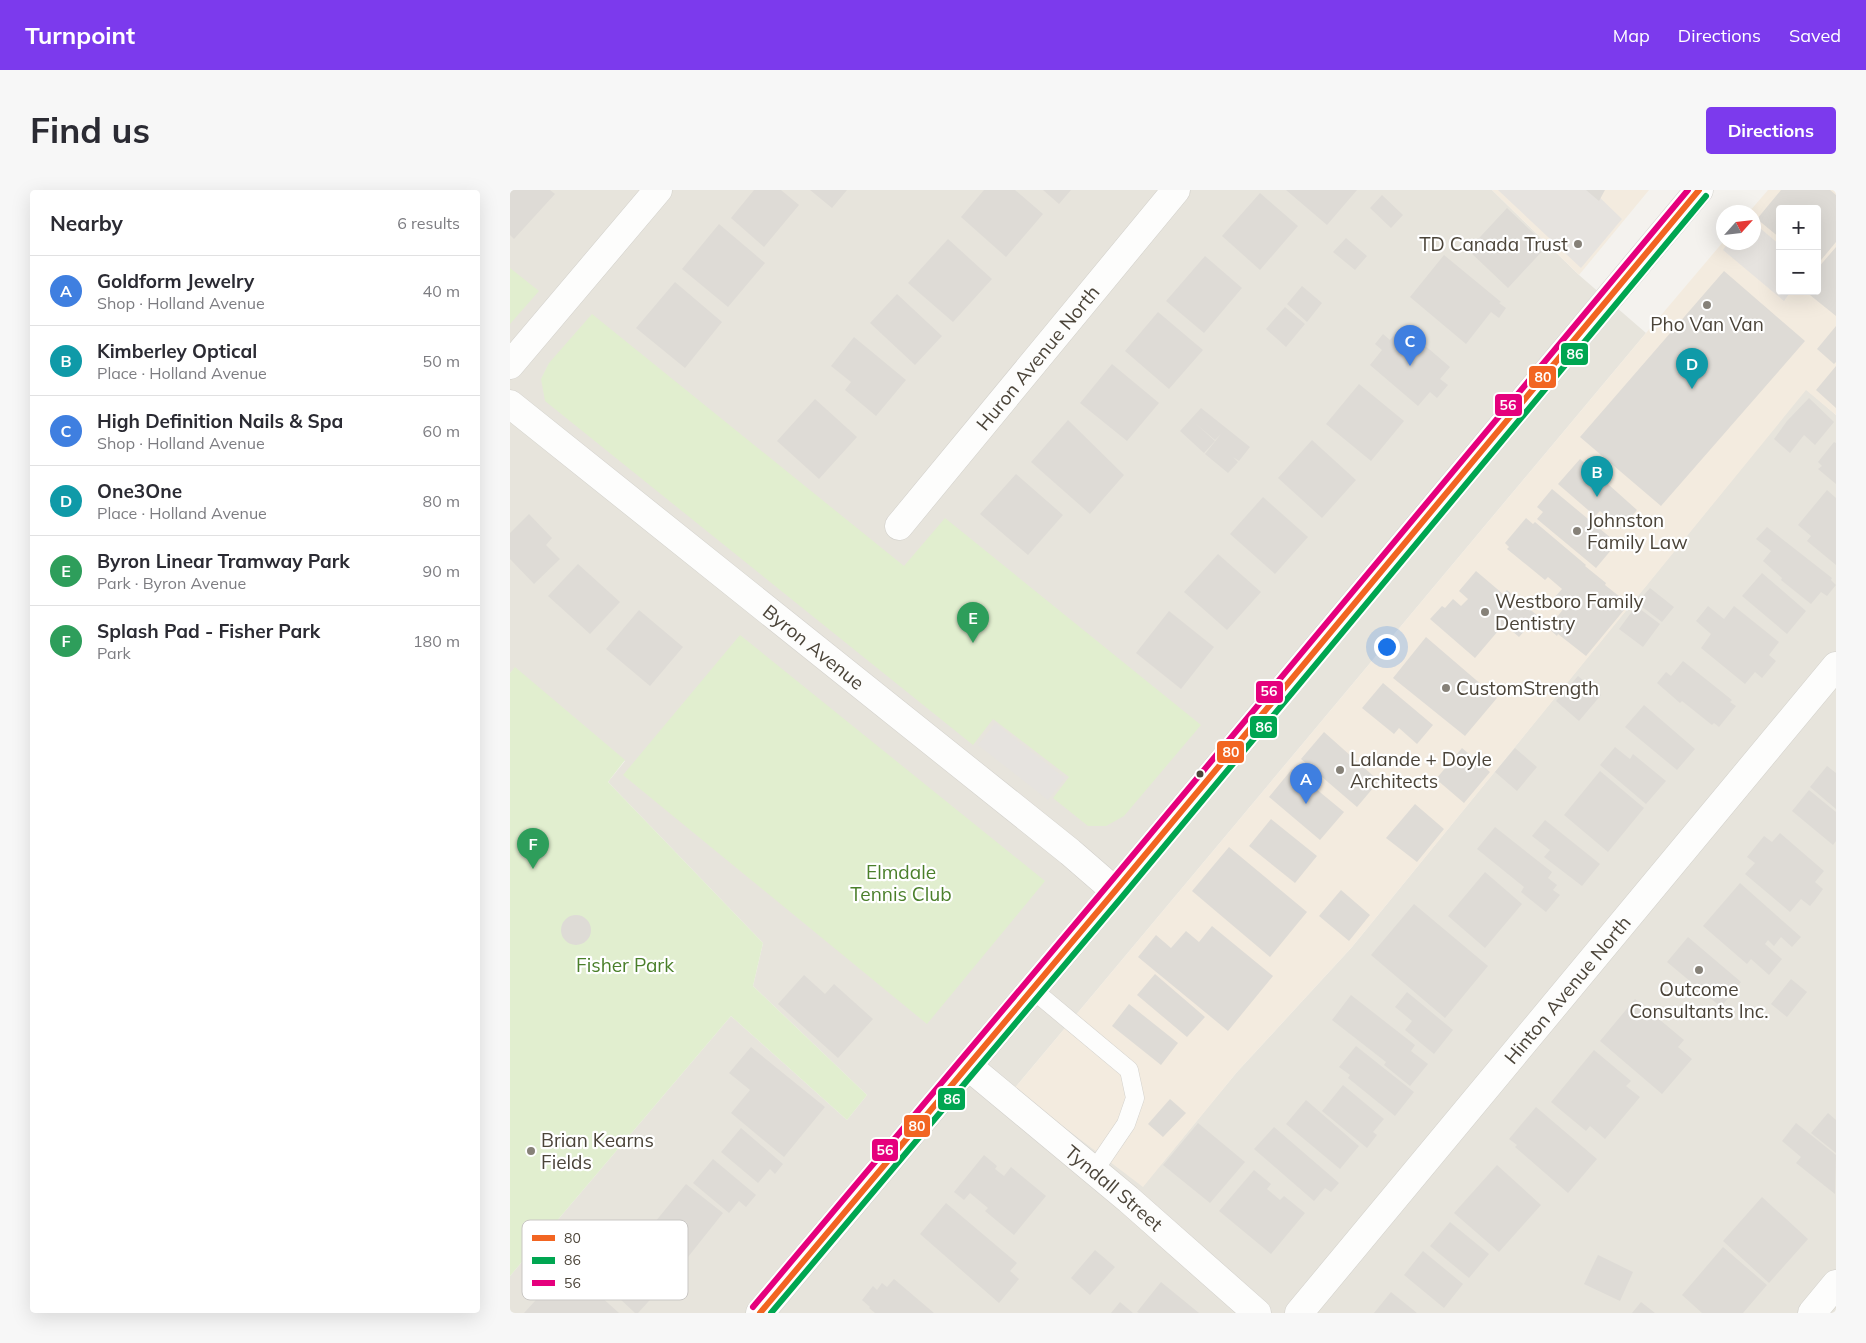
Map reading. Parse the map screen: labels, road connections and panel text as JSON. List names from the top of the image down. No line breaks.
{"streets":{"street":["Huron Avenue North","Byron Avenue","Hinton Avenue North","Tyndall Street"]},"parks":["Elmdale Tennis Club","Fisher Park"],"places":["TD Canada Trust","Pho Van Van","Johnston Family Law","Westboro Family Dentistry","CustomStrength","Lalande + Doyle Architects","Outcome Consultants Inc.","Brian Kearns Fields"],"lines":["transit line 80","transit line 56","transit line 86"],"legend":["80","86","56"],"north":"top right","page":{"header":"Turnpoint","nav":["Map","Directions","Saved"],"buttons":"Directions","title":"Find us","heading":["Nearby","6 results"],"map_buttons":["+","−"],"list":[{"mark":"A","name":"Goldform Jewelry","note":"Shop · Holland Avenue","value":"40 m"},{"mark":"B","name":"Kimberley Optical","note":"Place · Holland Avenue","value":"50 m"},{"mark":"C","name":"High Definition Nails & Spa","note":"Shop · Holland Avenue","value":"60 m"},{"mark":"D","name":"One3One","note":"Place · Holland Avenue","value":"80 m"},{"mark":"E","name":"Byron Linear Tramway Park","note":"Park · Byron Avenue","value":"90 m"},{"mark":"F","name":"Splash Pad - Fisher Park","note":"Park","value":"180 m"}],"pins":["C","D","B","E","A","F"]}}
